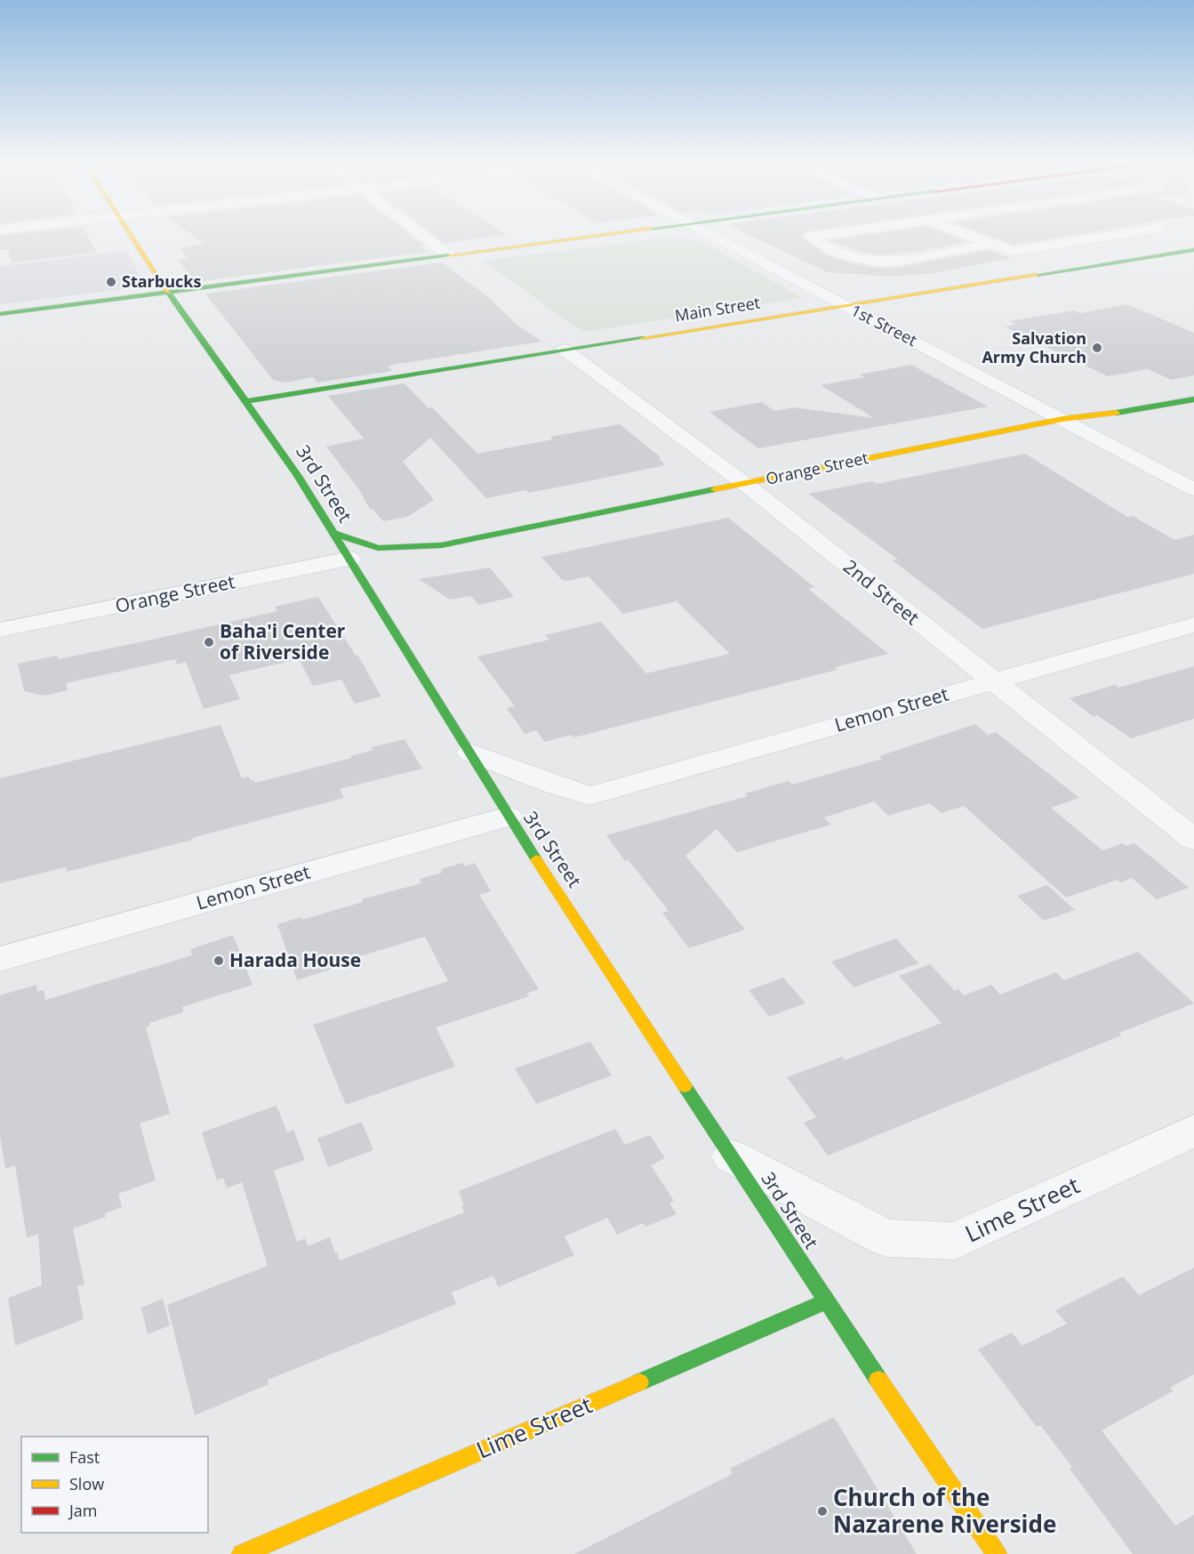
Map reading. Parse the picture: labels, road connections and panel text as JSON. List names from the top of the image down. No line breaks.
{"streets":{"main road":["Main Street","Orange Street","3rd Street","Lime Street"],"street":["1st Street","2nd Street","Lemon Street"]},"crossings":[["Main Street","1st Street"],["Main Street","3rd Street"],["Main Street","2nd Street"],["1st Street","Orange Street"],["Orange Street","3rd Street"],["Orange Street","2nd Street"],["3rd Street","Lemon Street"],["3rd Street","Lime Street"],["2nd Street","Lemon Street"]],"places":["Starbucks","Salvation Army Church","Baha'i Center of Riverside","Harada House","Church of the Nazarene Riverside"],"legend":["Fast","Slow","Jam"]}
